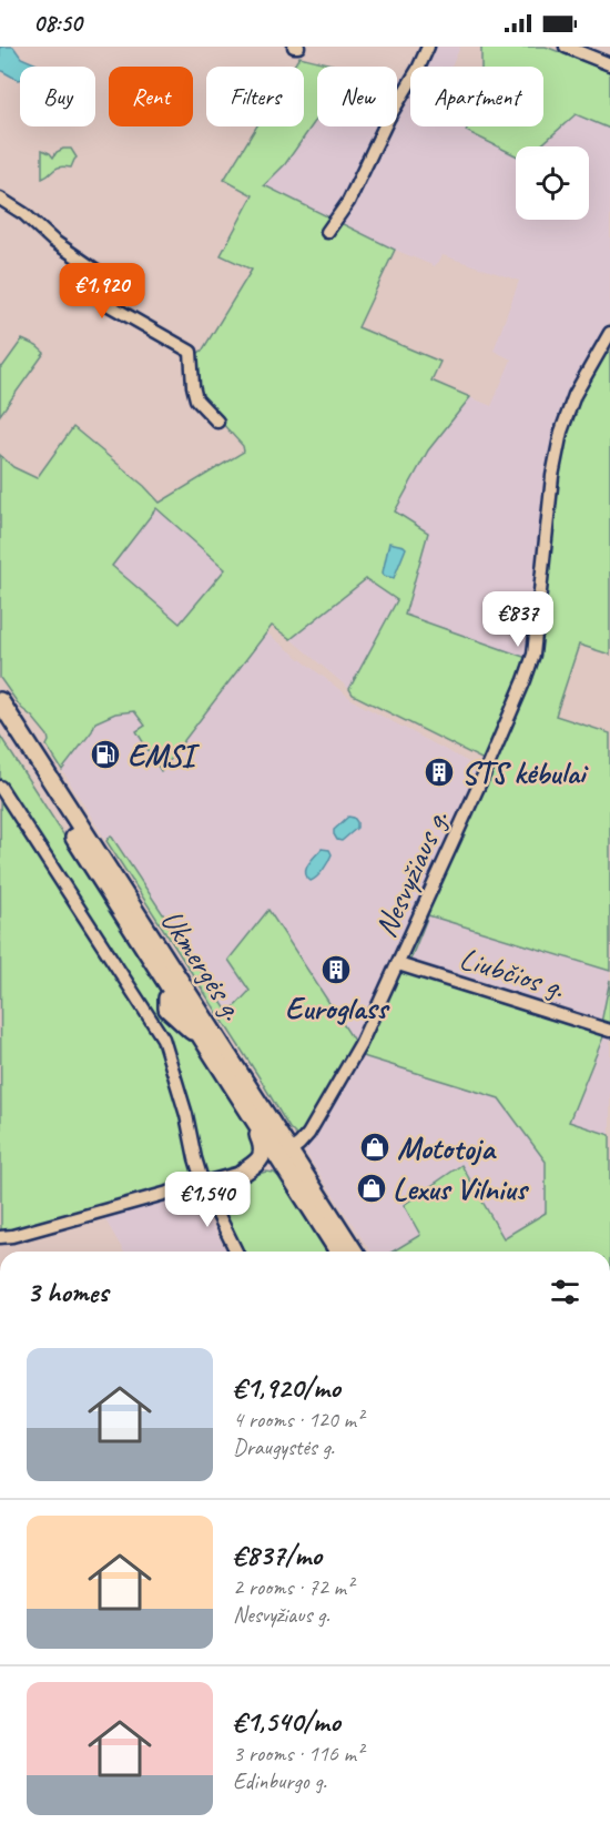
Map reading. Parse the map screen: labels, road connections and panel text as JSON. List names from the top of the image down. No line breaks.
{"streets":{"highway":["Ukmergės g."],"street":["Nesvyžiaus g.","Liubčios g."]},"crossings":[["Nesvyžiaus g.","Ukmergės g."],["Nesvyžiaus g.","Liubčios g."]],"places":{"fuel station":["EMSI"],"building":["STS kėbulai","Euroglass"],"shop":["Mototoja","Lexus Vilnius"]},"page":{"status":"08:50","chip":["Buy","Rent","Filters","New","Apartment"],"price":["€1,920","€837","€1,540"],"heading":"3 homes","list":[{"name":"€1,920/mo","note":"4 rooms · 120 m² · Draugystės g."},{"name":"€837/mo","note":"2 rooms · 72 m² · Nesvyžiaus g."},{"name":"€1,540/mo","note":"3 rooms · 116 m² · Edinburgo g."}]}}
